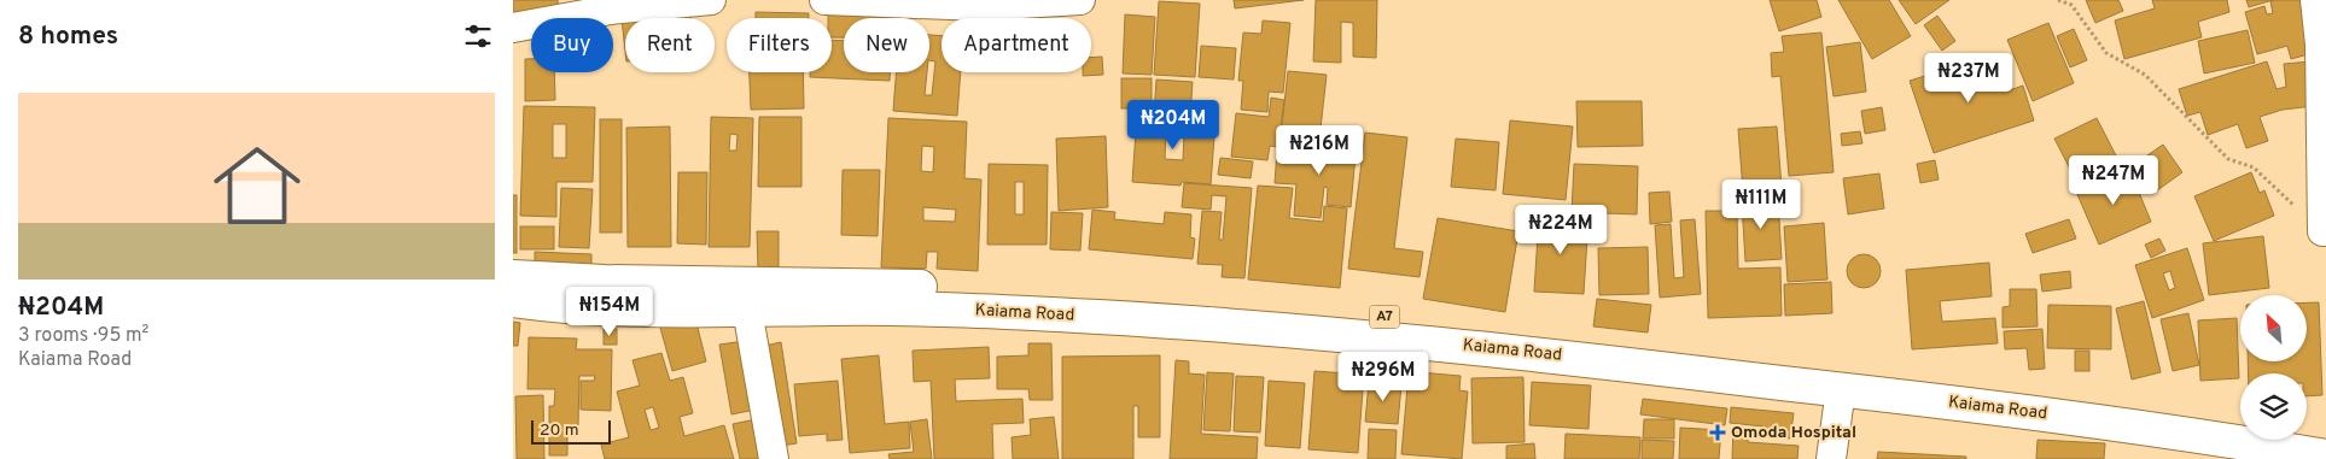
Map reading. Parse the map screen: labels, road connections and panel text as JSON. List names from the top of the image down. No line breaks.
{"streets":{"highway":["Kaiama Road","A7"]},"places":{"health":["Omoda Hospital"]},"scale_bar":"20 m","north":"top left","page":{"heading":"8 homes","chip":["Buy","Rent","Filters","New","Apartment"],"price":["₦237M","₦204M","₦216M","₦247M","₦111M","₦224M","₦154M","₦296M"],"list":[{"name":"₦204M","note":"3 rooms · 95 m² · Kaiama Road"}],"scale":"20 m"}}
